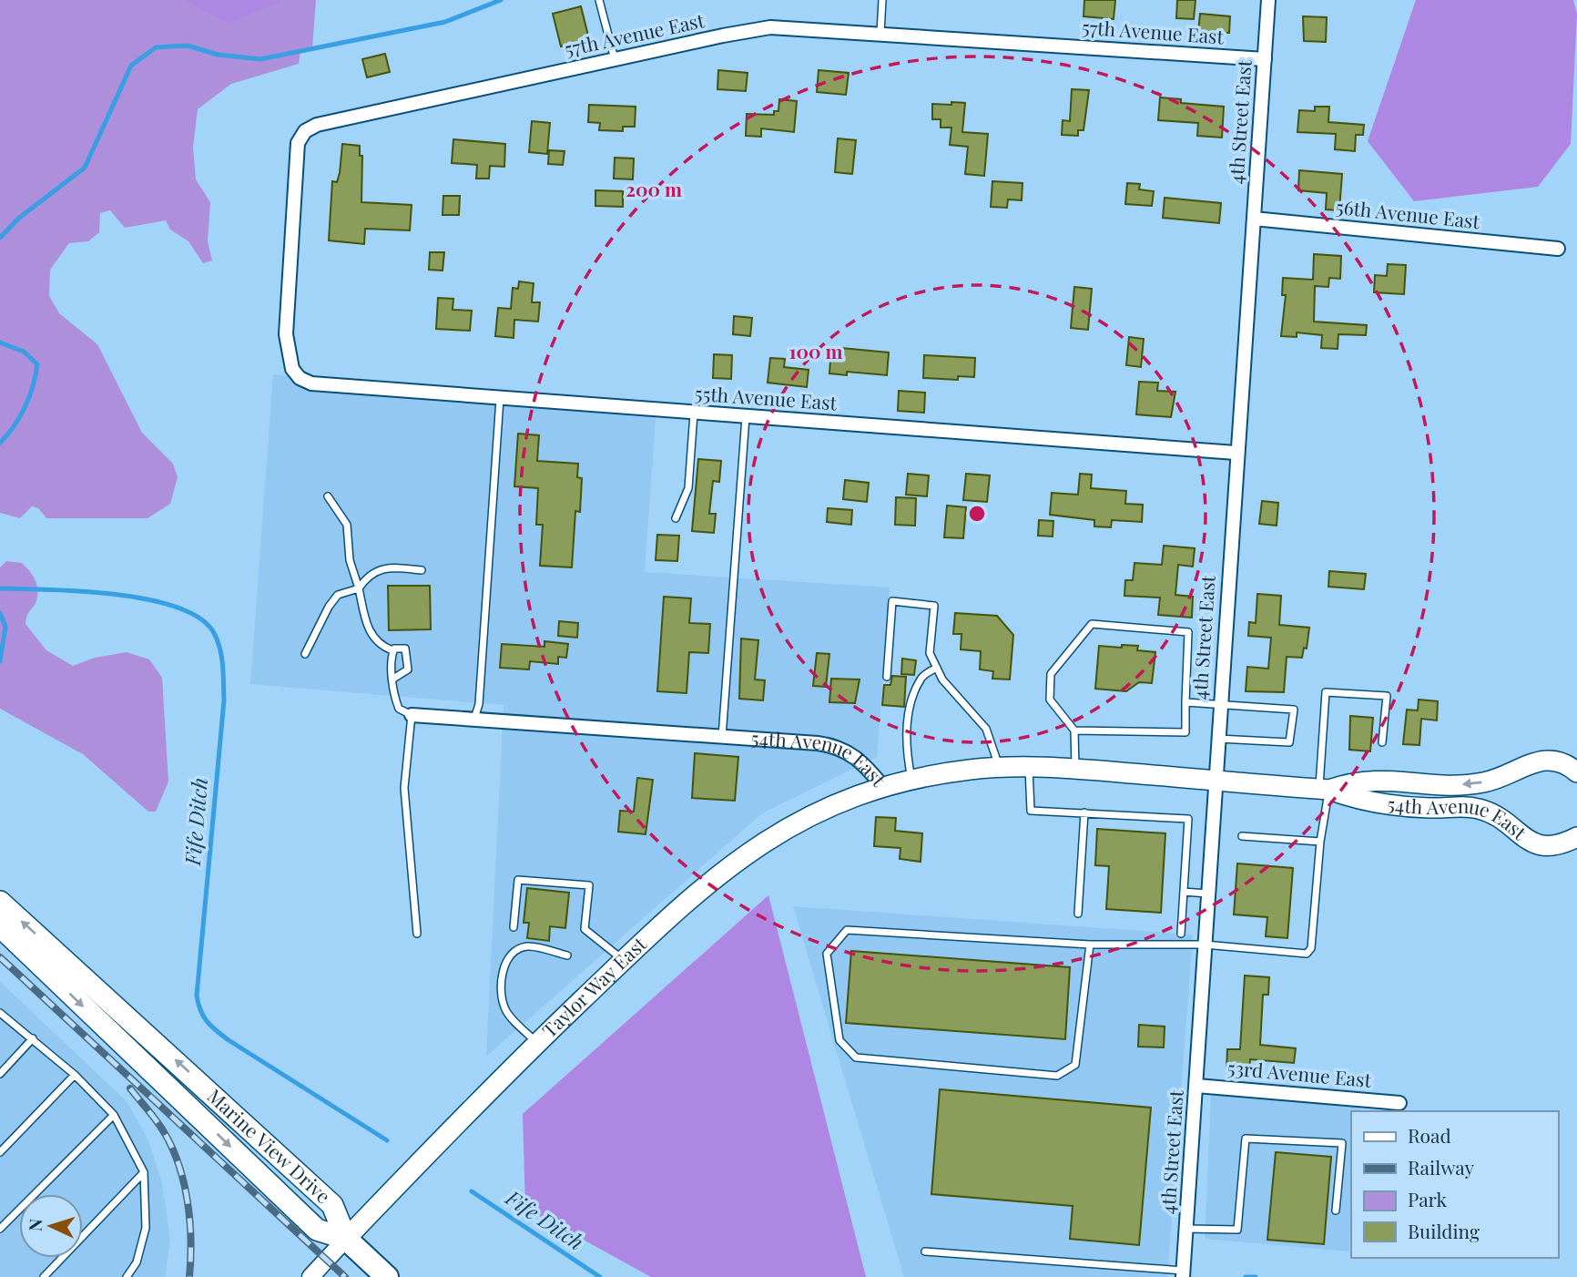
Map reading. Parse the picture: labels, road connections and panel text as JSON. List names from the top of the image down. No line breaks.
{"streets":{"main road":["54th Avenue East","Taylor Way East","Marine View Drive"],"street":["57th Avenue East","4th Street East","56th Avenue East","55th Avenue East","53rd Avenue East"]},"crossings":[["57th Avenue East","4th Street East"],["57th Avenue East","55th Avenue East"],["4th Street East","56th Avenue East"],["4th Street East","55th Avenue East"],["4th Street East","54th Avenue East"],["4th Street East","53rd Avenue East"],["54th Avenue East","Taylor Way East"],["Taylor Way East","Marine View Drive"]],"water":["Fife Ditch"],"legend":["Road","Railway","Park","Building"],"north":"left","rings":["200 m","100 m"]}
